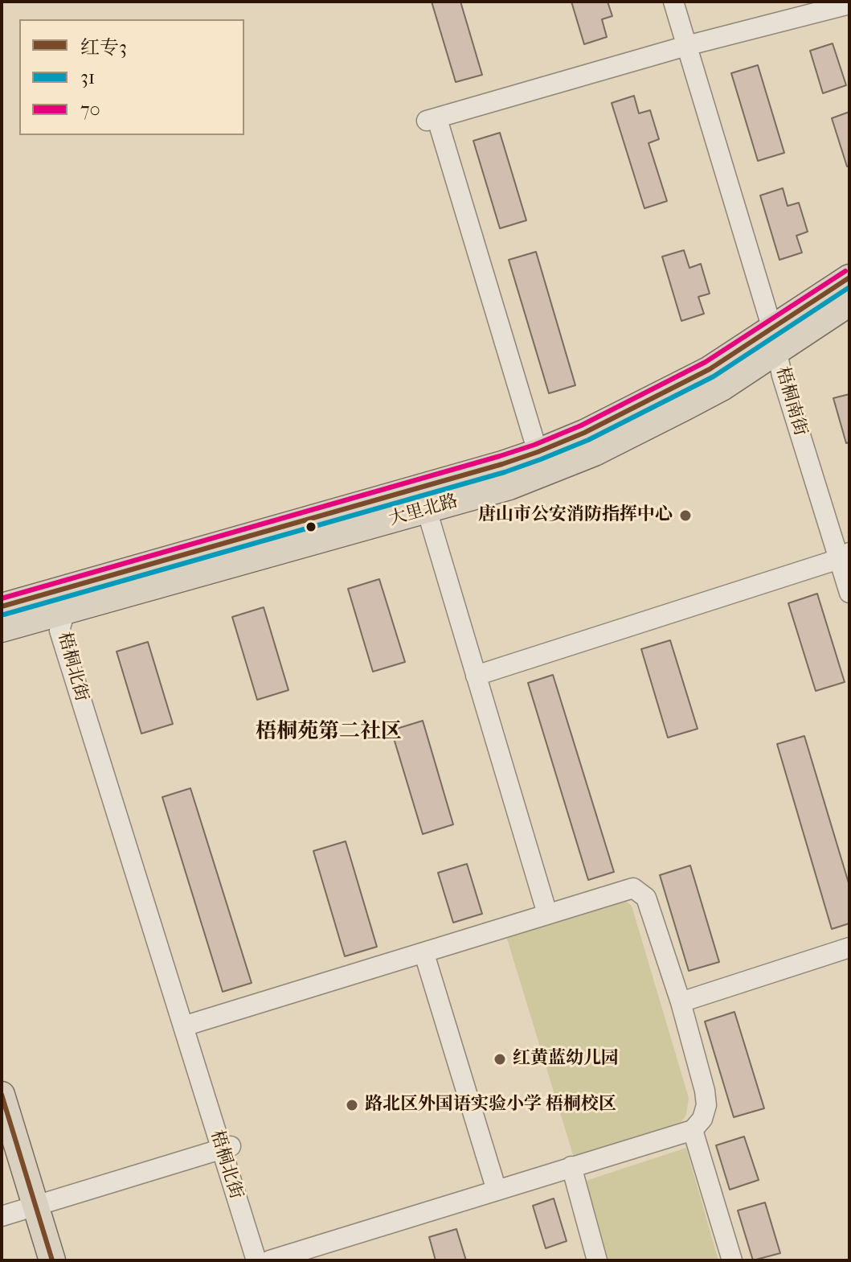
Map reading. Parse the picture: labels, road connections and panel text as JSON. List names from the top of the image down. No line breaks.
{"streets":{"main road":["大里北路"],"street":["梧桐南街","梧桐北街"]},"crossings":[["梧桐南街","大里北路"],["大里北路","梧桐北街"]],"districts":["梧桐苑第二社区"],"places":["唐山市公安消防指挥中心","红黄蓝幼儿园","路北区外国语实验小学 梧桐校区"],"lines":["transit line 70","transit line 红专3","transit line 31"],"legend":["红专3","31","70"]}
